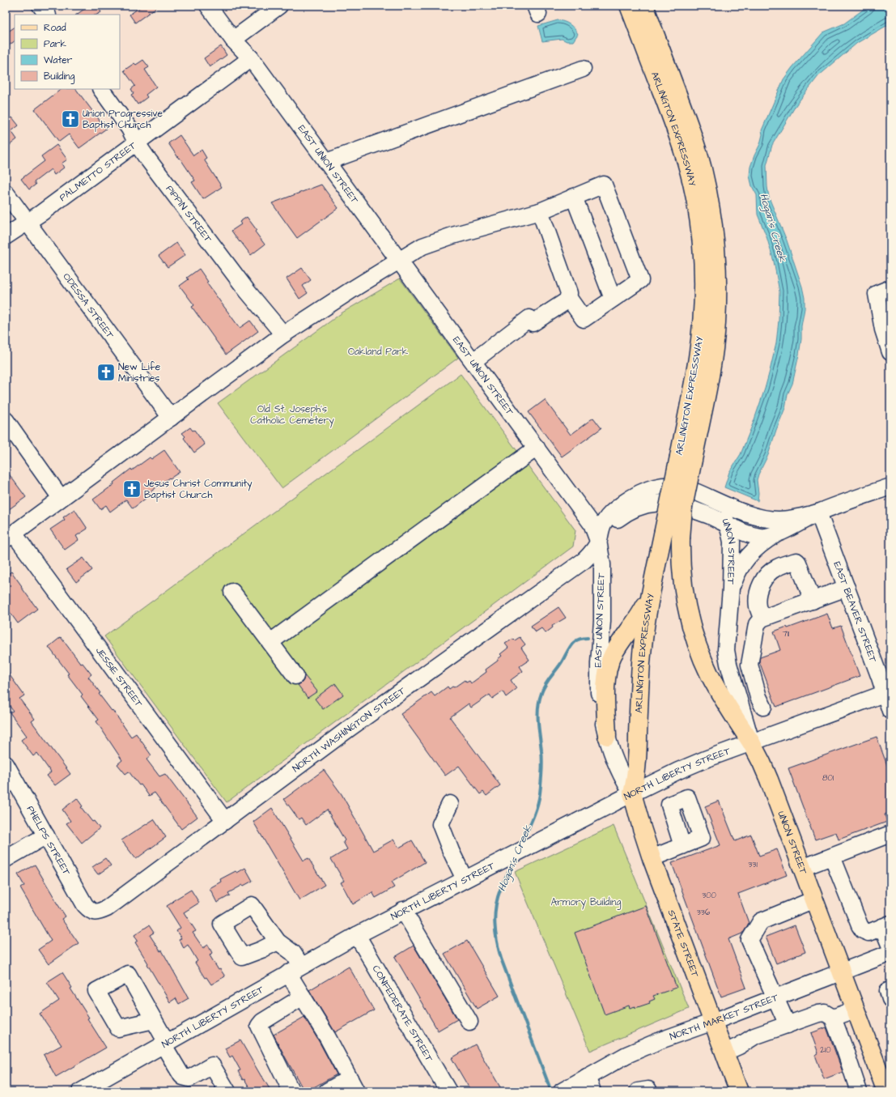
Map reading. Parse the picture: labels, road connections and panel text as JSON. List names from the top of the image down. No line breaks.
{"streets":{"main road":["ARLINGTON EXPRESSWAY","UNION STREET","STATE STREET"],"street":["EAST UNION STREET","PALMETTO STREET","PIPPIN STREET","ODESSA STREET","EAST BEAVER STREET","JESSIE STREET","NORTH WASHINGTON STREET","NORTH LIBERTY STREET","PHELPS STREET","CONFEDERATE STREET","NORTH MARKET STREET"]},"crossings":[["ARLINGTON EXPRESSWAY","EAST UNION STREET"],["ARLINGTON EXPRESSWAY","UNION STREET"],["ARLINGTON EXPRESSWAY","NORTH LIBERTY STREET"],["ARLINGTON EXPRESSWAY","STATE STREET"],["EAST UNION STREET","PALMETTO STREET"],["EAST UNION STREET","NORTH WASHINGTON STREET"],["EAST UNION STREET","NORTH LIBERTY STREET"],["EAST UNION STREET","STATE STREET"],["PALMETTO STREET","PIPPIN STREET"],["PALMETTO STREET","ODESSA STREET"],["UNION STREET","NORTH WASHINGTON STREET"],["UNION STREET","NORTH LIBERTY STREET"],["UNION STREET","NORTH MARKET STREET"],["EAST BEAVER STREET","NORTH WASHINGTON STREET"],["EAST BEAVER STREET","NORTH LIBERTY STREET"],["JESSIE STREET","NORTH WASHINGTON STREET"],["NORTH WASHINGTON STREET","PHELPS STREET"],["NORTH LIBERTY STREET","STATE STREET"],["NORTH LIBERTY STREET","CONFEDERATE STREET"],["STATE STREET","NORTH MARKET STREET"]],"water":["Hogan's Creek"],"parks":["Oakland Park","Old St. Joseph's Catholic Cemetery","Armory Building"],"places":{"church":["Union Progressive Baptist Church","New Life Ministries","Jesus Christ Community Baptist Church"]},"house_numbers":["711","801","331","300","336","210"],"legend":["Road","Park","Water","Building"]}
